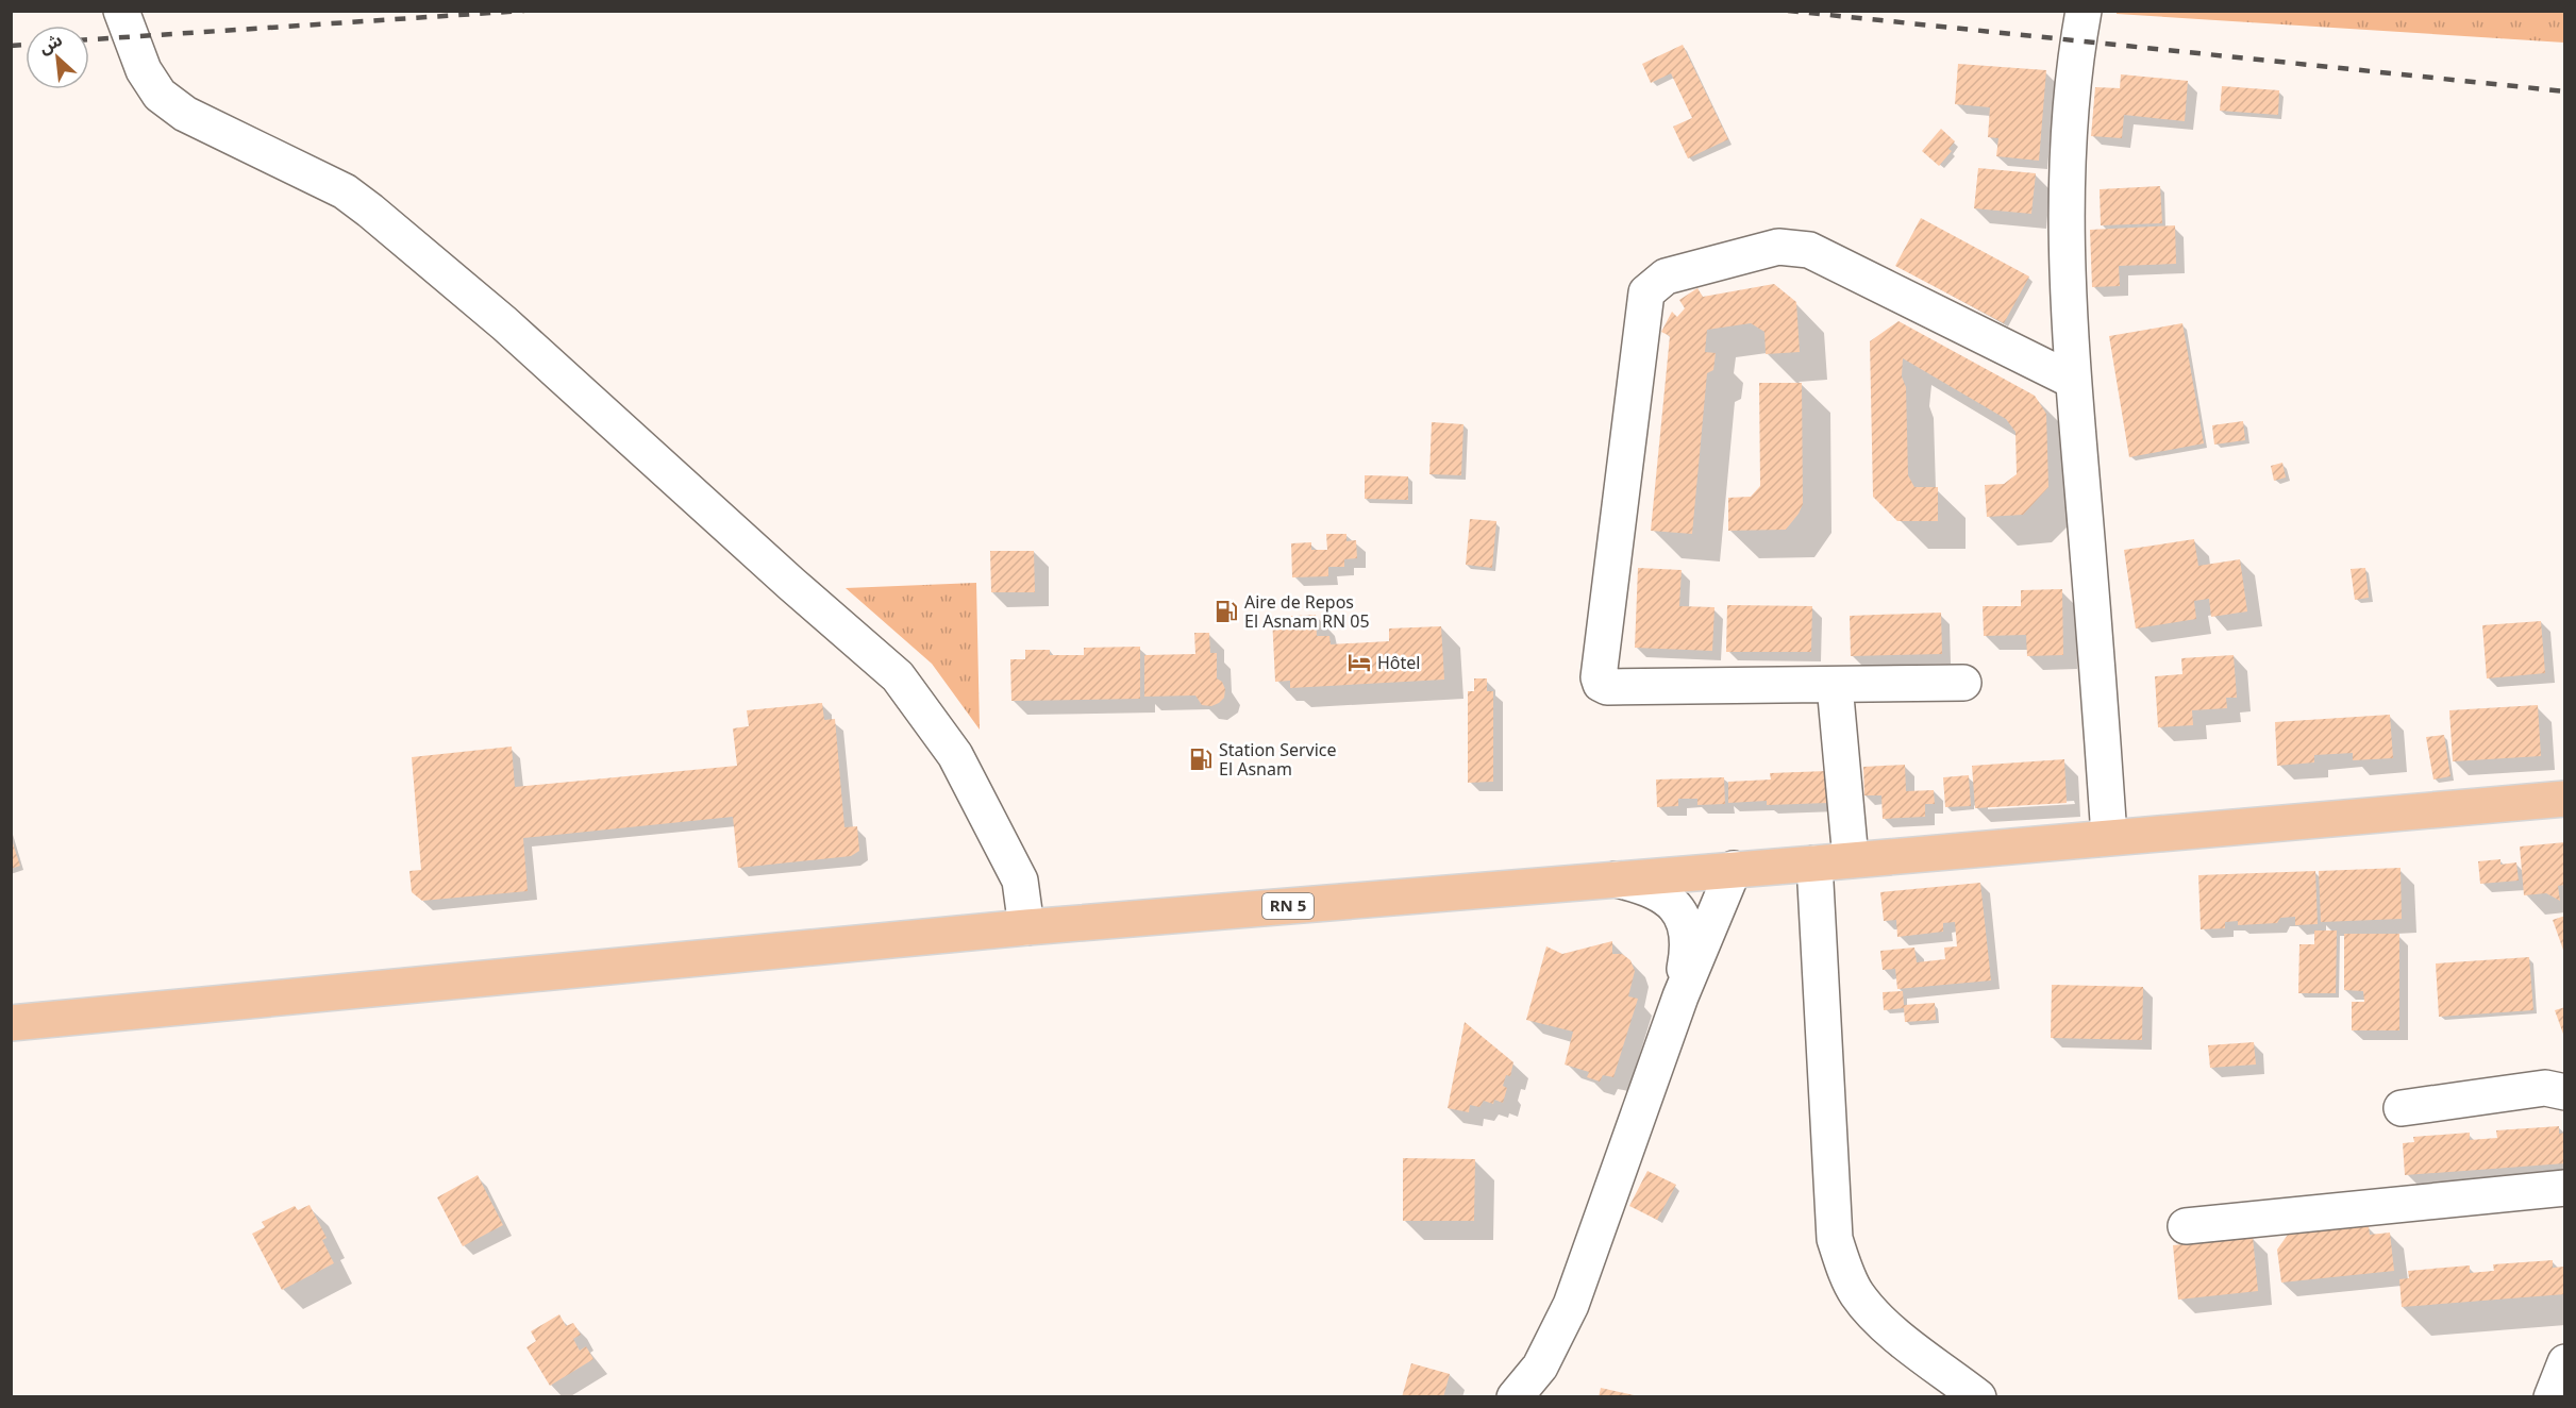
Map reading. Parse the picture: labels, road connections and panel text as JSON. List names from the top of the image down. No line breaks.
{"streets":{"main road":["RN 5"]},"places":{"fuel station":["Aire de Repos El Asnam RN 05","Station Service El Asnam"],"hotel":["Hôtel"]},"north":"top left"}
